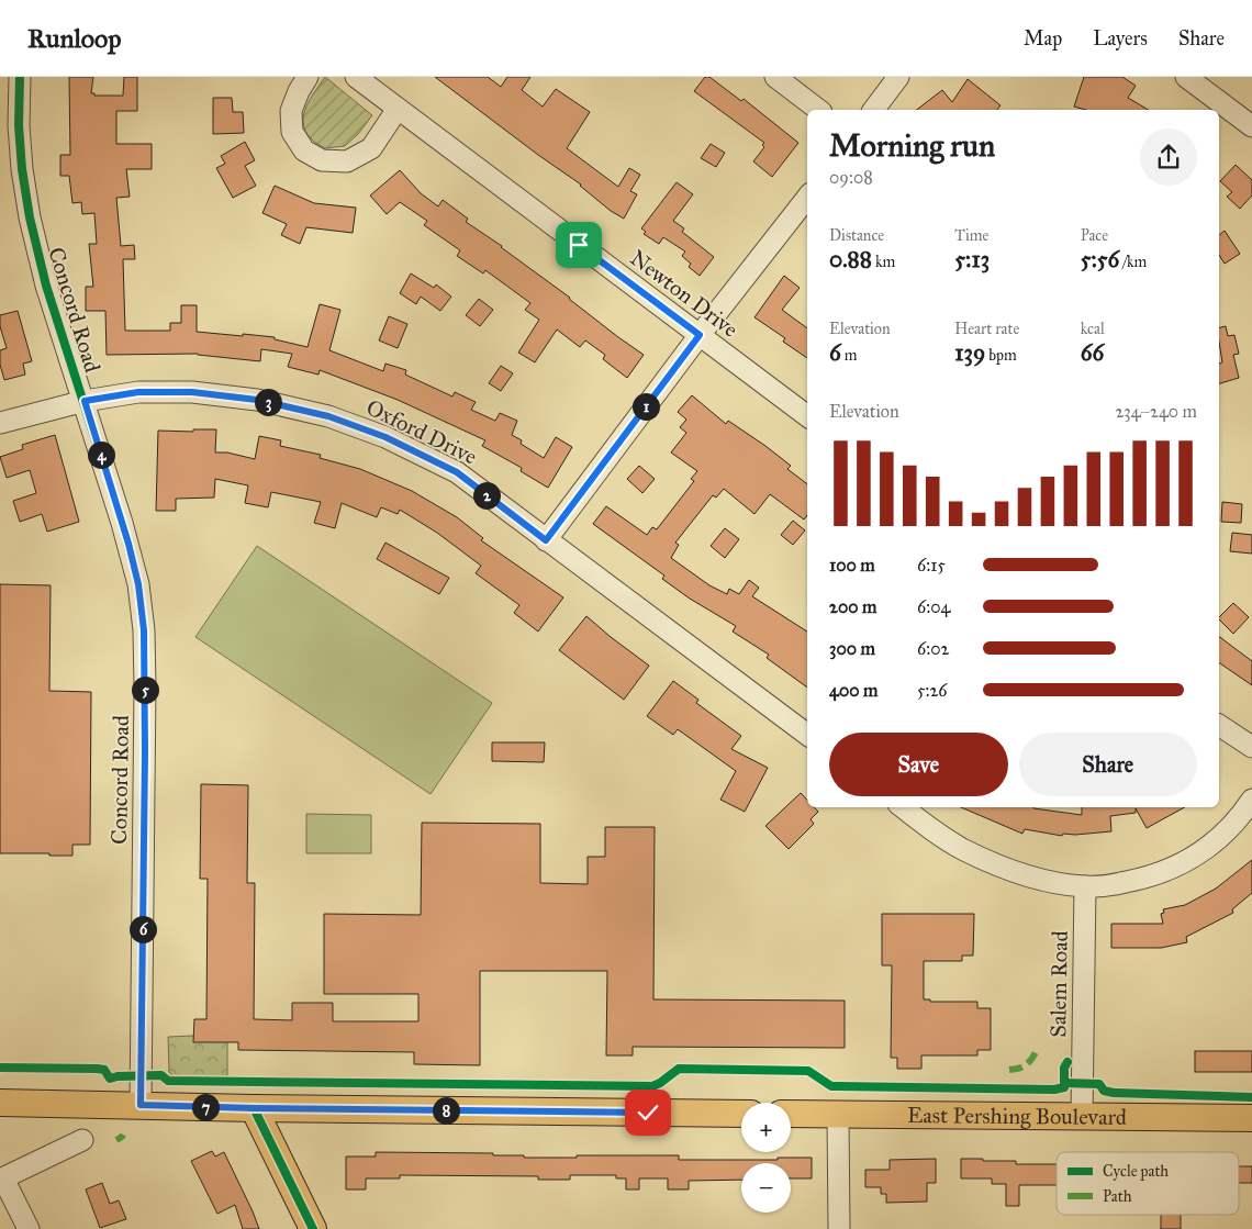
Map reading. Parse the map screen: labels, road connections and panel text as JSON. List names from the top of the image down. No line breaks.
{"streets":{"main road":["East Pershing Boulevard"],"street":["Newton Drive","Concord Road","Oxford Drive","Salem Road"]},"crossings":[["Concord Road","Oxford Drive"],["Salem Road","East Pershing Boulevard"]],"legend":["Cycle path","Path"],"page":{"header":"Runloop","nav":["Map","Layers","Share"],"heading":["Morning run","09:08"],"stats":[["Distance","0.88 km"],["Time","5:13"],["Pace","5:56 /km"],["Elevation","6 m"],["Heart rate","139 bpm"],["kcal","66"]],"pins":["3","1","4","2","5","6","7","8"],"chart":["Elevation","234–240 m"],"list":[{"name":"100 m","note":"6:15"},{"name":"200 m","note":"6:04"},{"name":"300 m","note":"6:02"},{"name":"400 m","note":"5:26"}],"buttons":["Save","Share"],"map_buttons":["+","−"]}}
